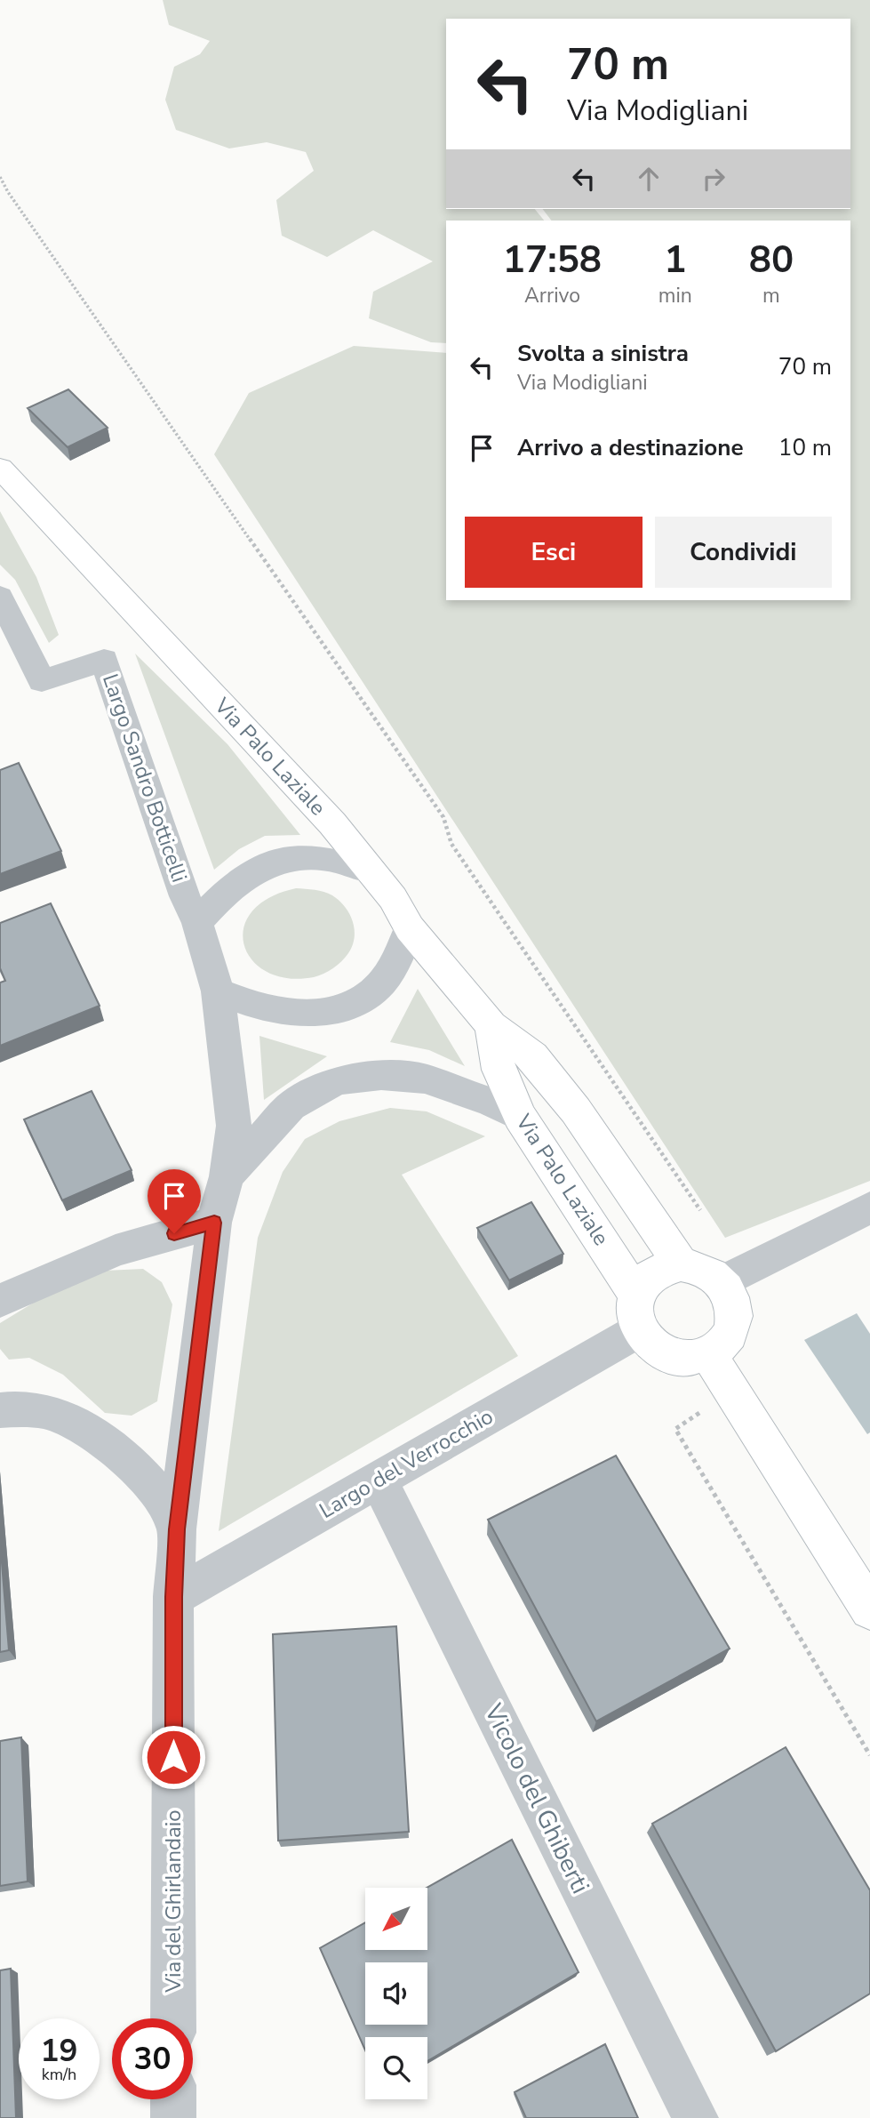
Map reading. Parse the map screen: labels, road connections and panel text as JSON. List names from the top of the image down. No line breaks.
{"streets":{"street":["Via Palo Laziale","Largo Sandro Botticelli","Largo del Verrocchio","Vicolo del Ghiberti","Via del Ghirlandaio"]},"crossings":[["Via Palo Laziale","Largo Sandro Botticelli"],["Via Palo Laziale","Largo del Verrocchio"],["Via Palo Laziale","Via del Ghirlandaio"],["Largo Sandro Botticelli","Via del Ghirlandaio"],["Largo del Verrocchio","Vicolo del Ghiberti"],["Largo del Verrocchio","Via del Ghirlandaio"]],"north":"bottom left","page":{"turn":["70 m","Via Modigliani"],"eta":["17:58","Arrivo","1","min","80","m"],"list":[{"name":"Svolta a sinistra","note":"Via Modigliani","value":"70 m"},{"name":"Arrivo a destinazione","value":"10 m"}],"buttons":["Esci","Condividi"],"speed":"19 km/h","limit":"30"}}
